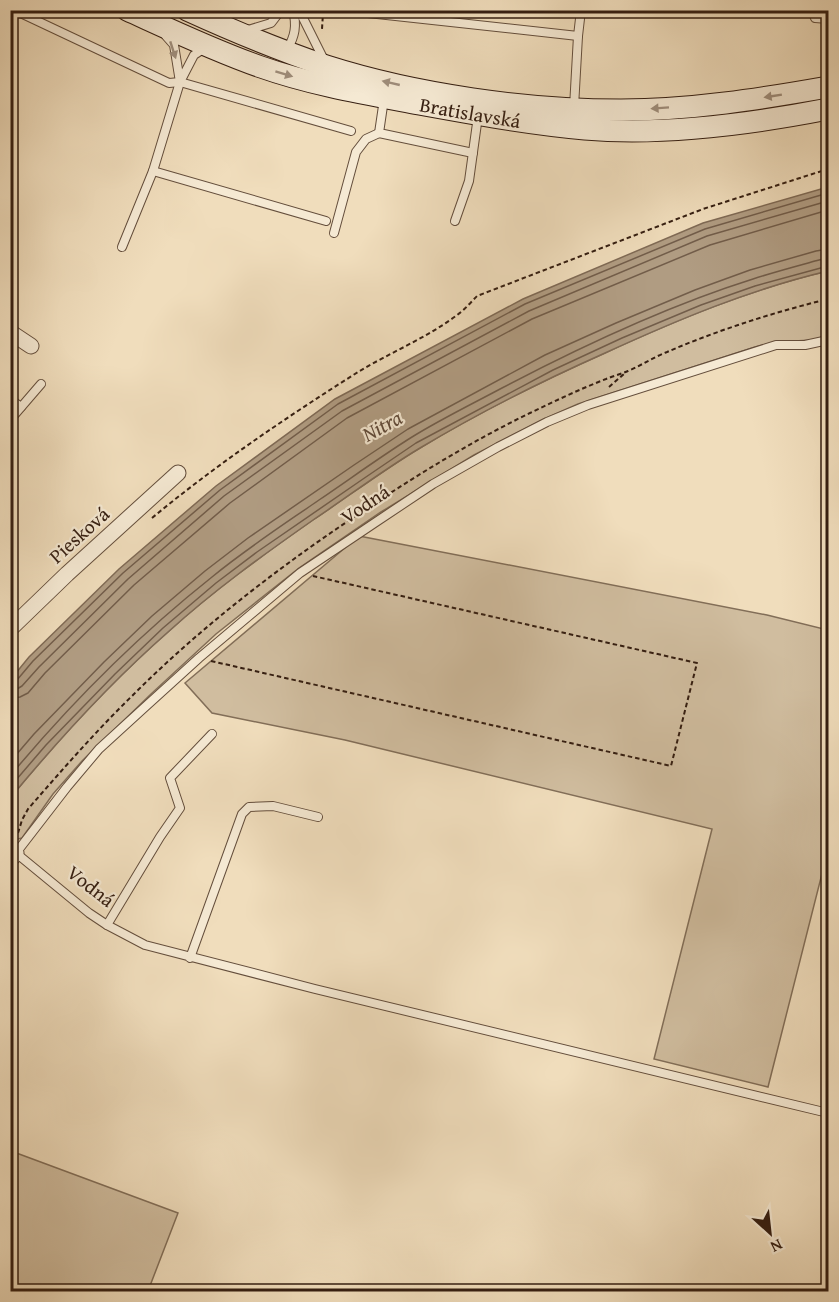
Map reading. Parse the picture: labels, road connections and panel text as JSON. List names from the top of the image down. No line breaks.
{"streets":{"main road":["Bratislavská"],"street":["Piesková"],"lane":["Vodná"]},"water":["Nitra"],"north":"bottom right"}
